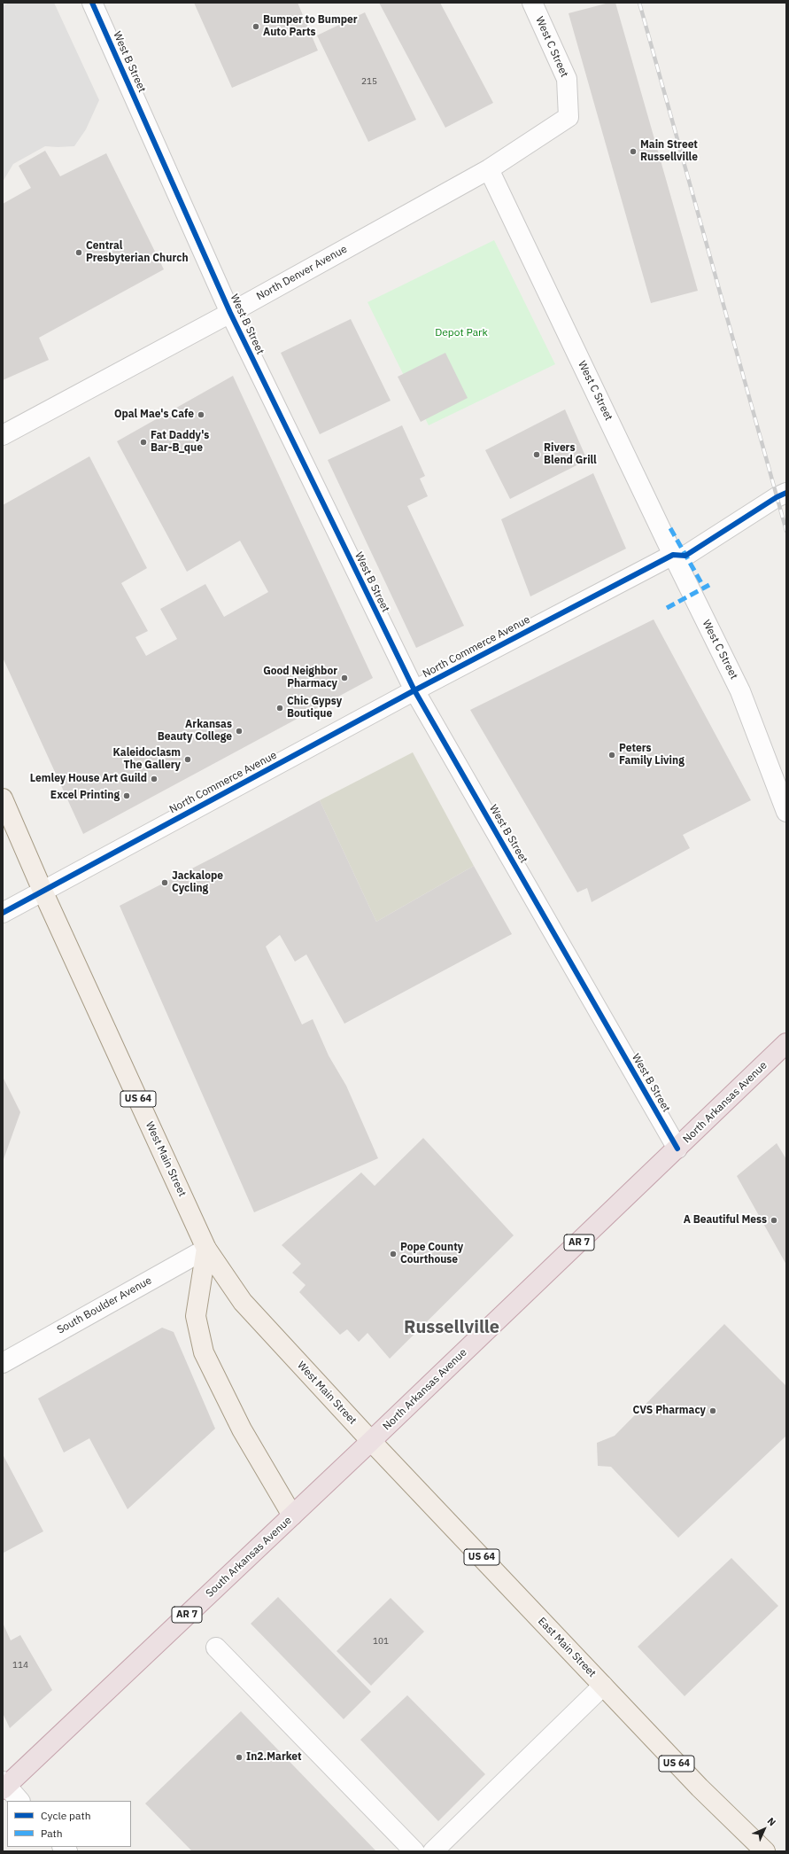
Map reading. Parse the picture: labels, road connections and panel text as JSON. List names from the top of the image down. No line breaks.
{"streets":{"highway":["North Arkansas Avenue","AR 7","South Arkansas Avenue"],"main road":["US 64","West Main Street","East Main Street"],"street":["West C Street","West B Street","North Denver Avenue","North Commerce Avenue","South Boulder Avenue"]},"crossings":[["West C Street","North Denver Avenue"],["West C Street","North Commerce Avenue"],["West B Street","North Denver Avenue"],["West B Street","North Commerce Avenue"],["West B Street","North Arkansas Avenue"],["North Commerce Avenue","West Main Street"],["North Arkansas Avenue","West Main Street"],["North Arkansas Avenue","South Arkansas Avenue"],["North Arkansas Avenue","East Main Street"],["West Main Street","South Boulder Avenue"],["West Main Street","South Arkansas Avenue"],["West Main Street","East Main Street"],["South Arkansas Avenue","East Main Street"]],"districts":["Russellville"],"parks":["Depot Park"],"places":["Bumper to Bumper Auto Parts","Main Street Russellville","Central Presbyterian Church","Opal Mae's Cafe","Fat Daddy's Bar-B_que","Rivers Blend Grill","Good Neighbor Pharmacy","Chic Gypsy Boutique","Arkansas Beauty College","Peters Family Living","Kaleidoclasm The Gallery","Lemley House Art Guild","Excel Printing","Jackalope Cycling","A Beautiful Mess","Pope County Courthouse","CVS Pharmacy","In2.Market"],"house_numbers":["215","101","114"],"legend":["Cycle path","Path"],"north":"top right"}
